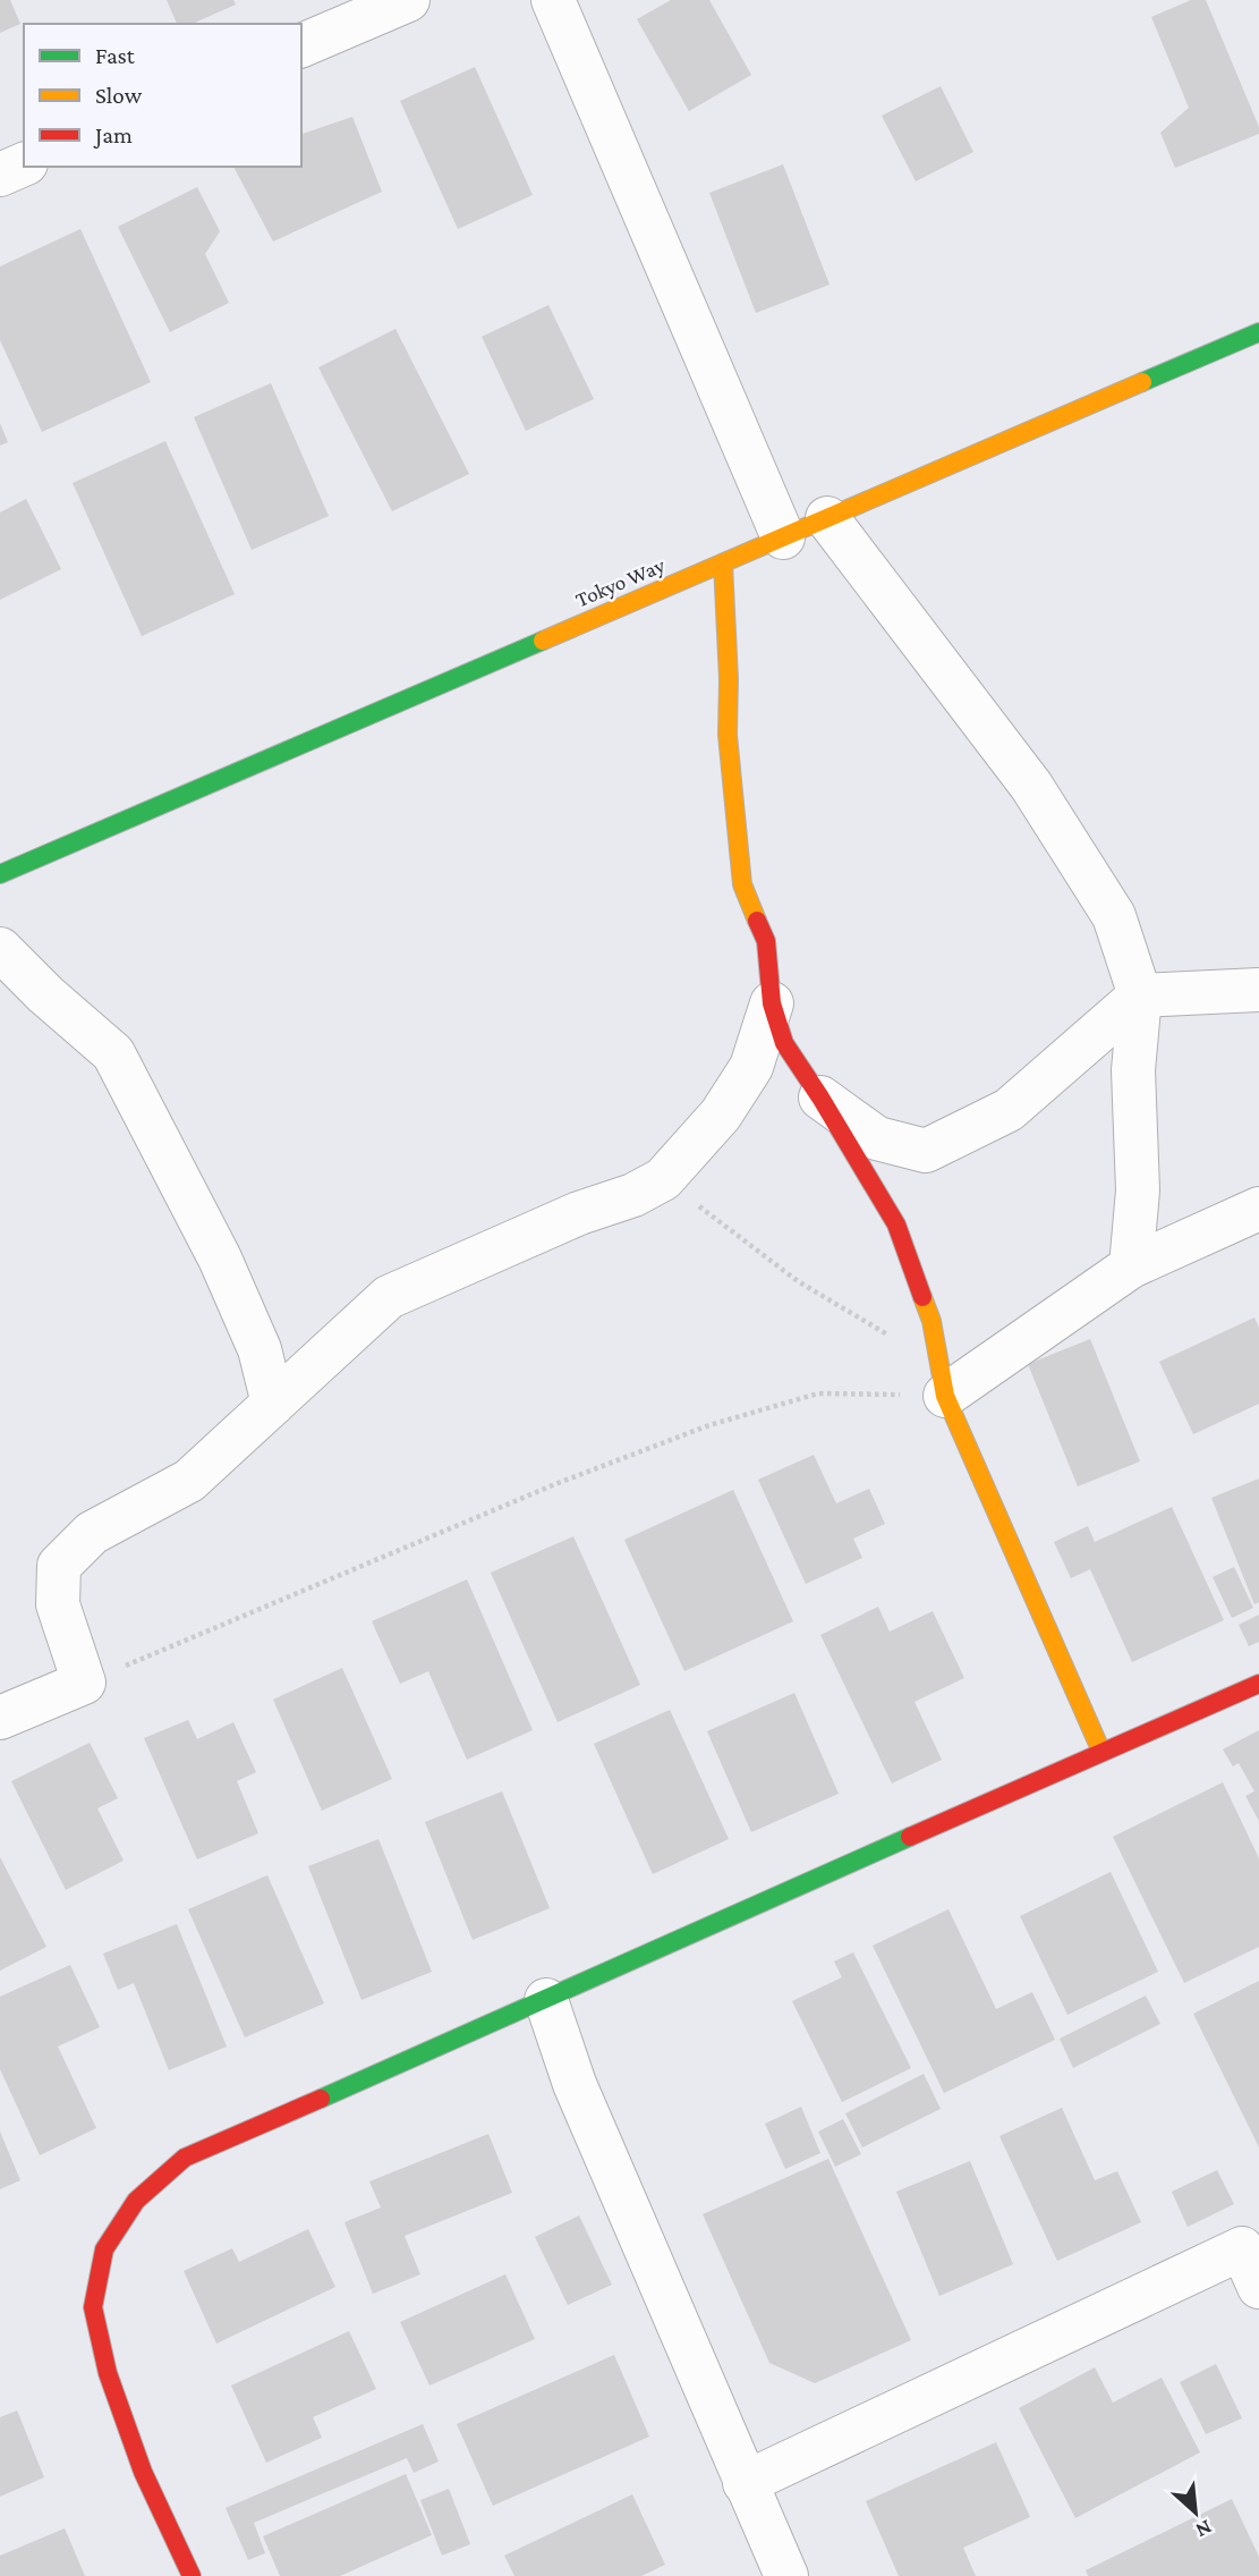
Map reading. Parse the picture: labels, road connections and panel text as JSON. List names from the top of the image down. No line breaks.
{"streets":{"street":["Tokyo Way"]},"legend":["Fast","Slow","Jam"],"north":"bottom right"}
